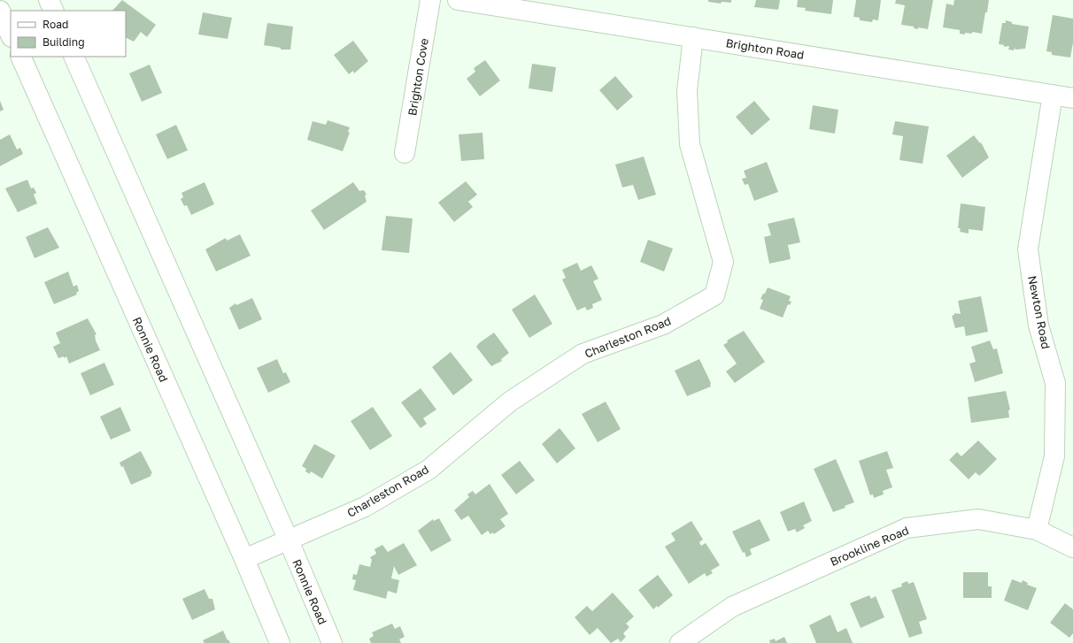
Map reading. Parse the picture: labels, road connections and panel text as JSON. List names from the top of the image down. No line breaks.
{"streets":{"street":["Brighton Road","Brighton Cove","Newton Road","Charleston Road","Ronnie Road","Brookline Road"]},"crossings":[["Brighton Road","Newton Road"],["Brighton Road","Charleston Road"],["Newton Road","Brookline Road"],["Charleston Road","Ronnie Road"]],"legend":["Road","Building"]}
